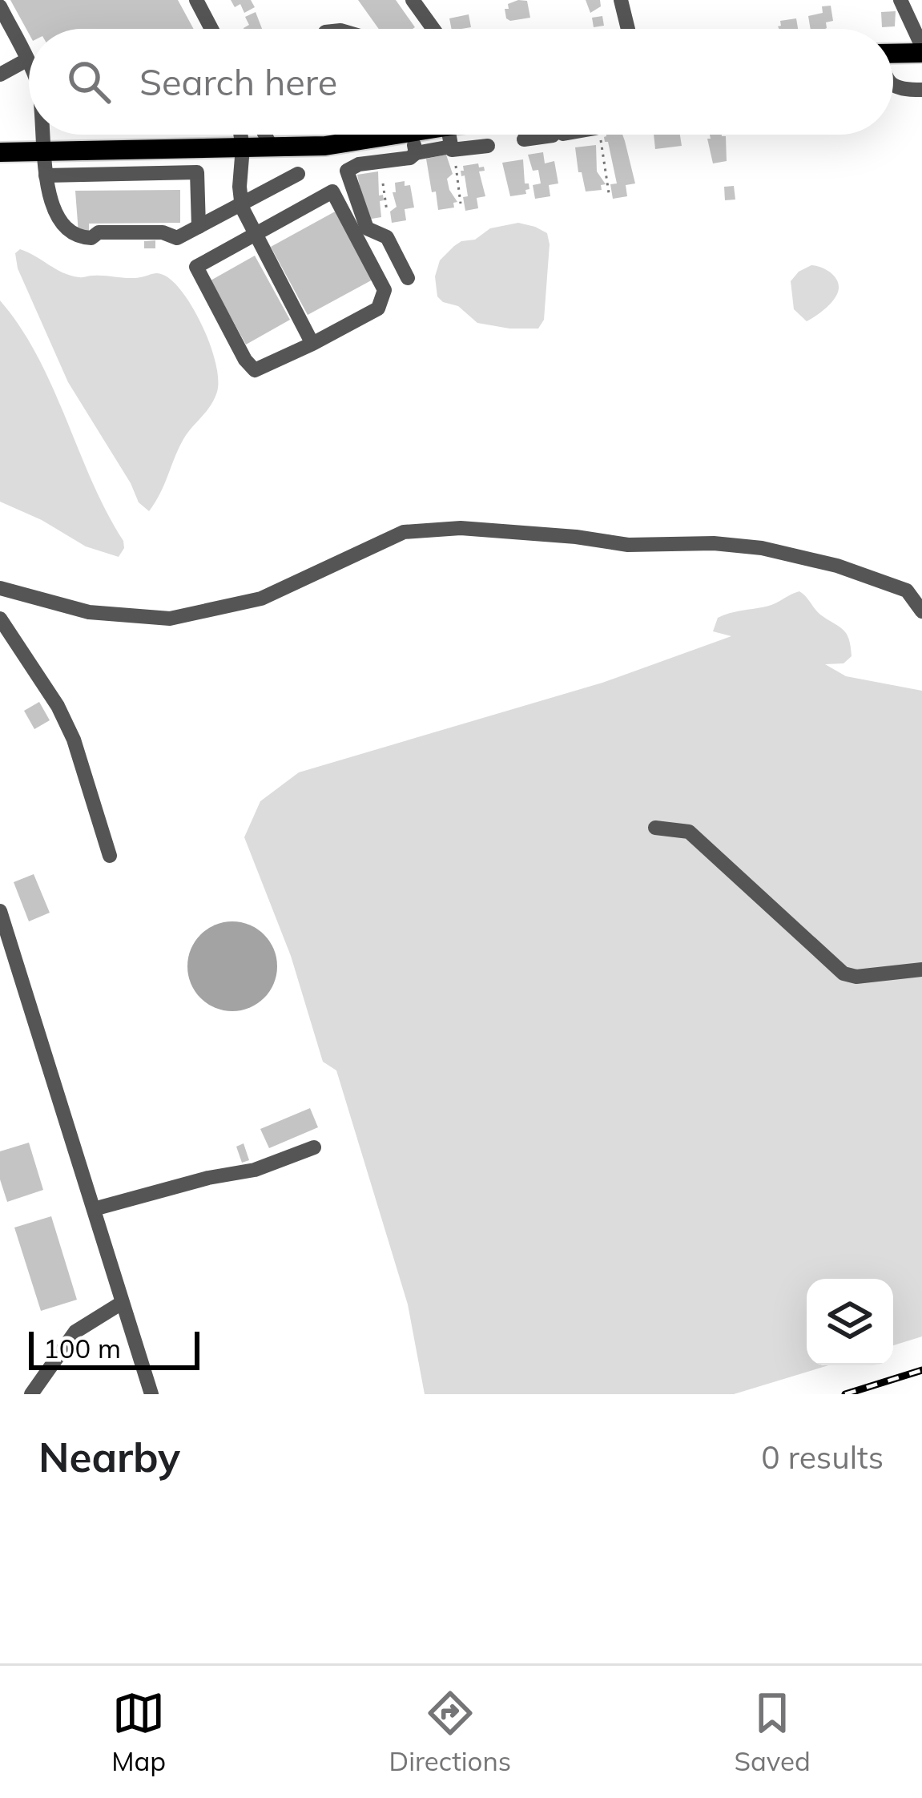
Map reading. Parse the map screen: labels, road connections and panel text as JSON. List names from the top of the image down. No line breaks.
{"scale_bar":"100 m","page":{"search":"Search here","scale":"100 m","heading":["Nearby","0 results"],"nav":["Map","Directions","Saved"]}}
